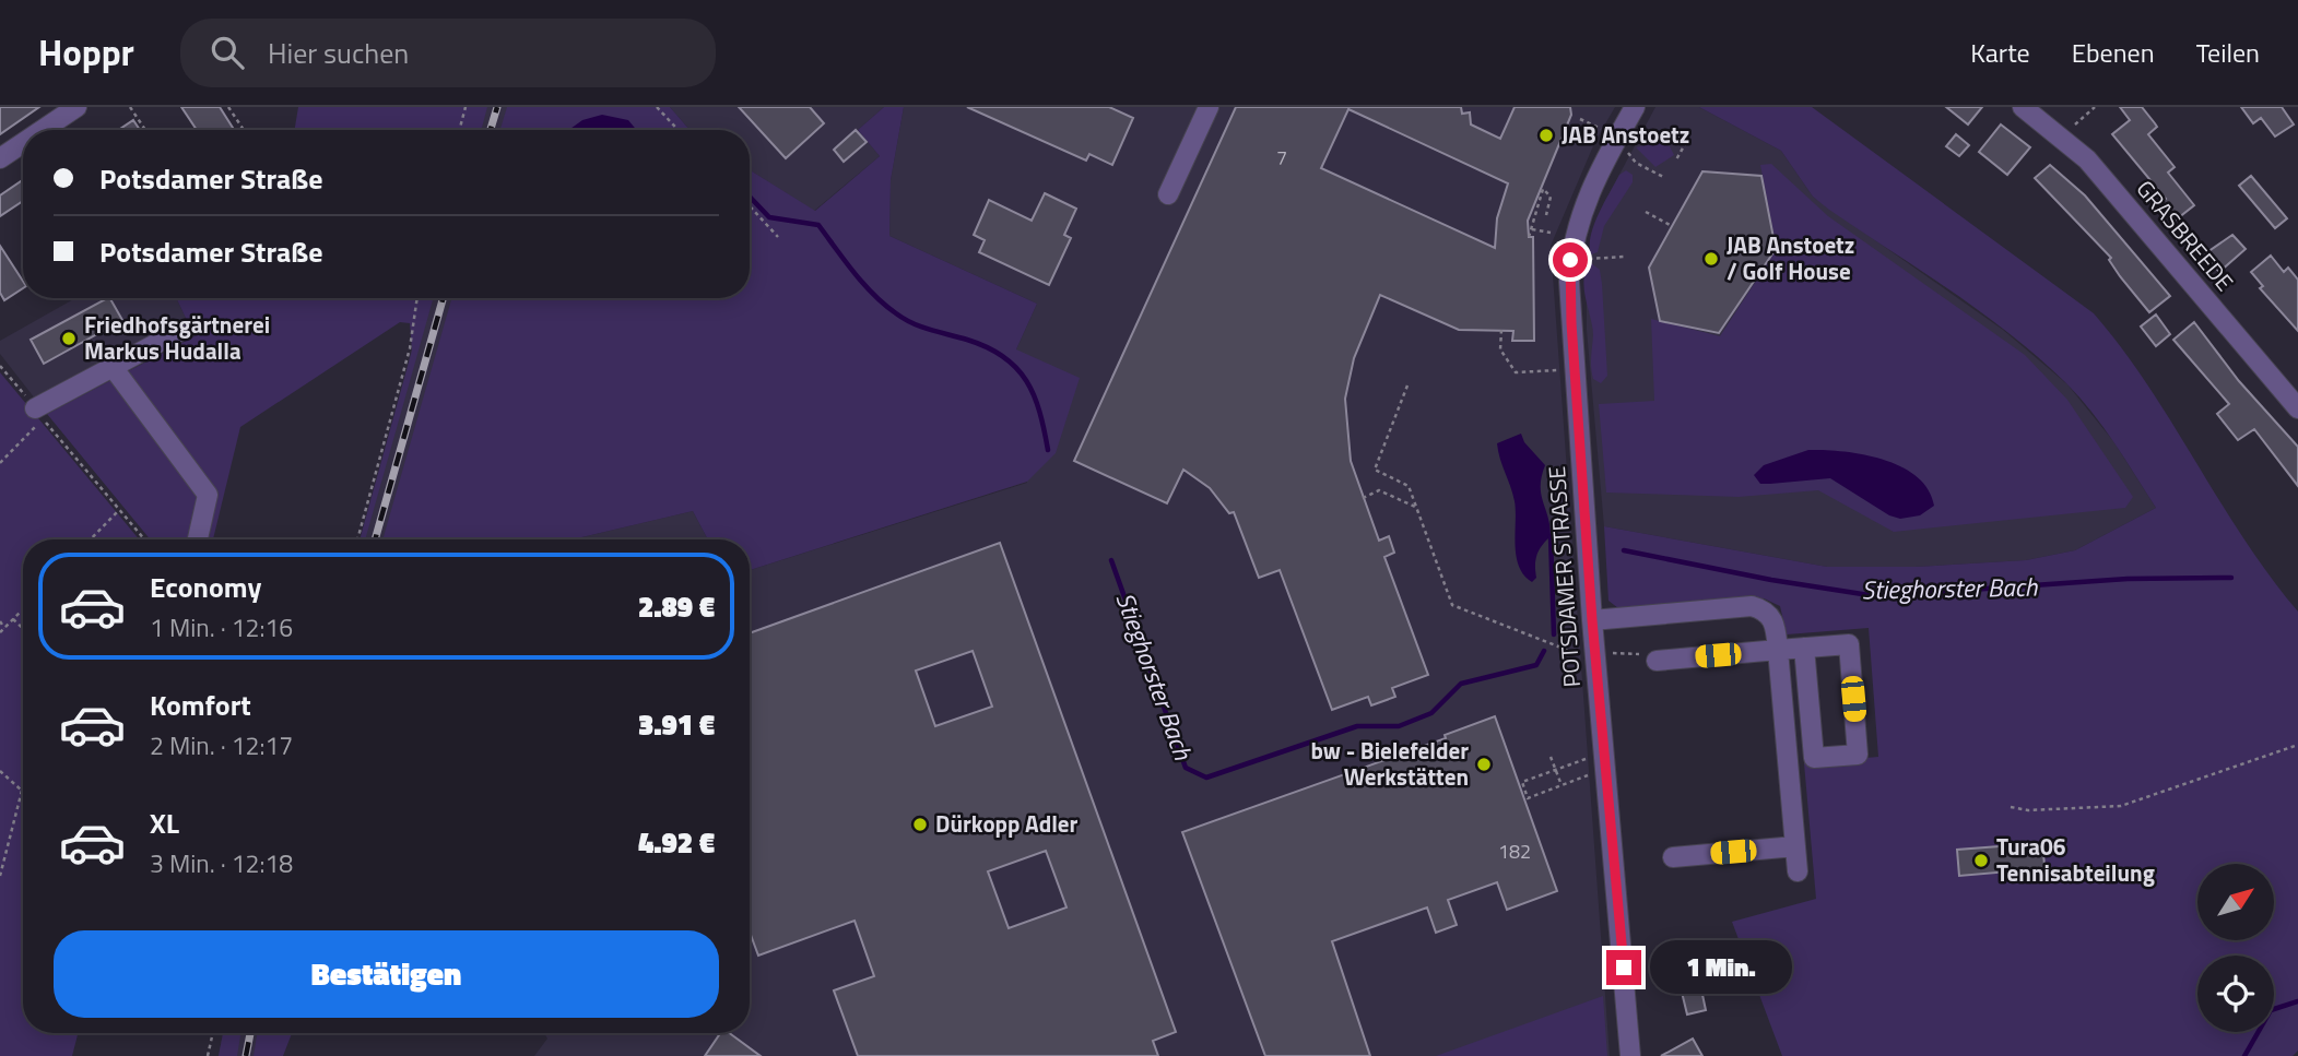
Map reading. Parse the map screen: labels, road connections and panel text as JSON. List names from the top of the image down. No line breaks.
{"streets":{"street":["GRASBREEDE","POTSDAMER STRASSE"]},"water":["Stieghorster Bach"],"places":["JAB Anstoetz","JAB Anstoetz / Golf House","Friedhofsgärtnerei Markus Hudalla","bw - Bielefelder Werkstätten","Dürkopp Adler","Tura06 Tennisabteilung"],"house_numbers":["7","182"],"north":"top right","page":{"header":"Hoppr","search":"Hier suchen","nav":["Karte","Ebenen","Teilen"],"banner":["Potsdamer Straße","Potsdamer Straße"],"list":[{"name":"Economy","note":"1 Min. · 12:16","value":"2.89 €"},{"name":"Komfort","note":"2 Min. · 12:17","value":"3.91 €"},{"name":"XL","note":"3 Min. · 12:18","value":"4.92 €"}],"buttons":"Bestätigen","bubble":"1 Min."}}
